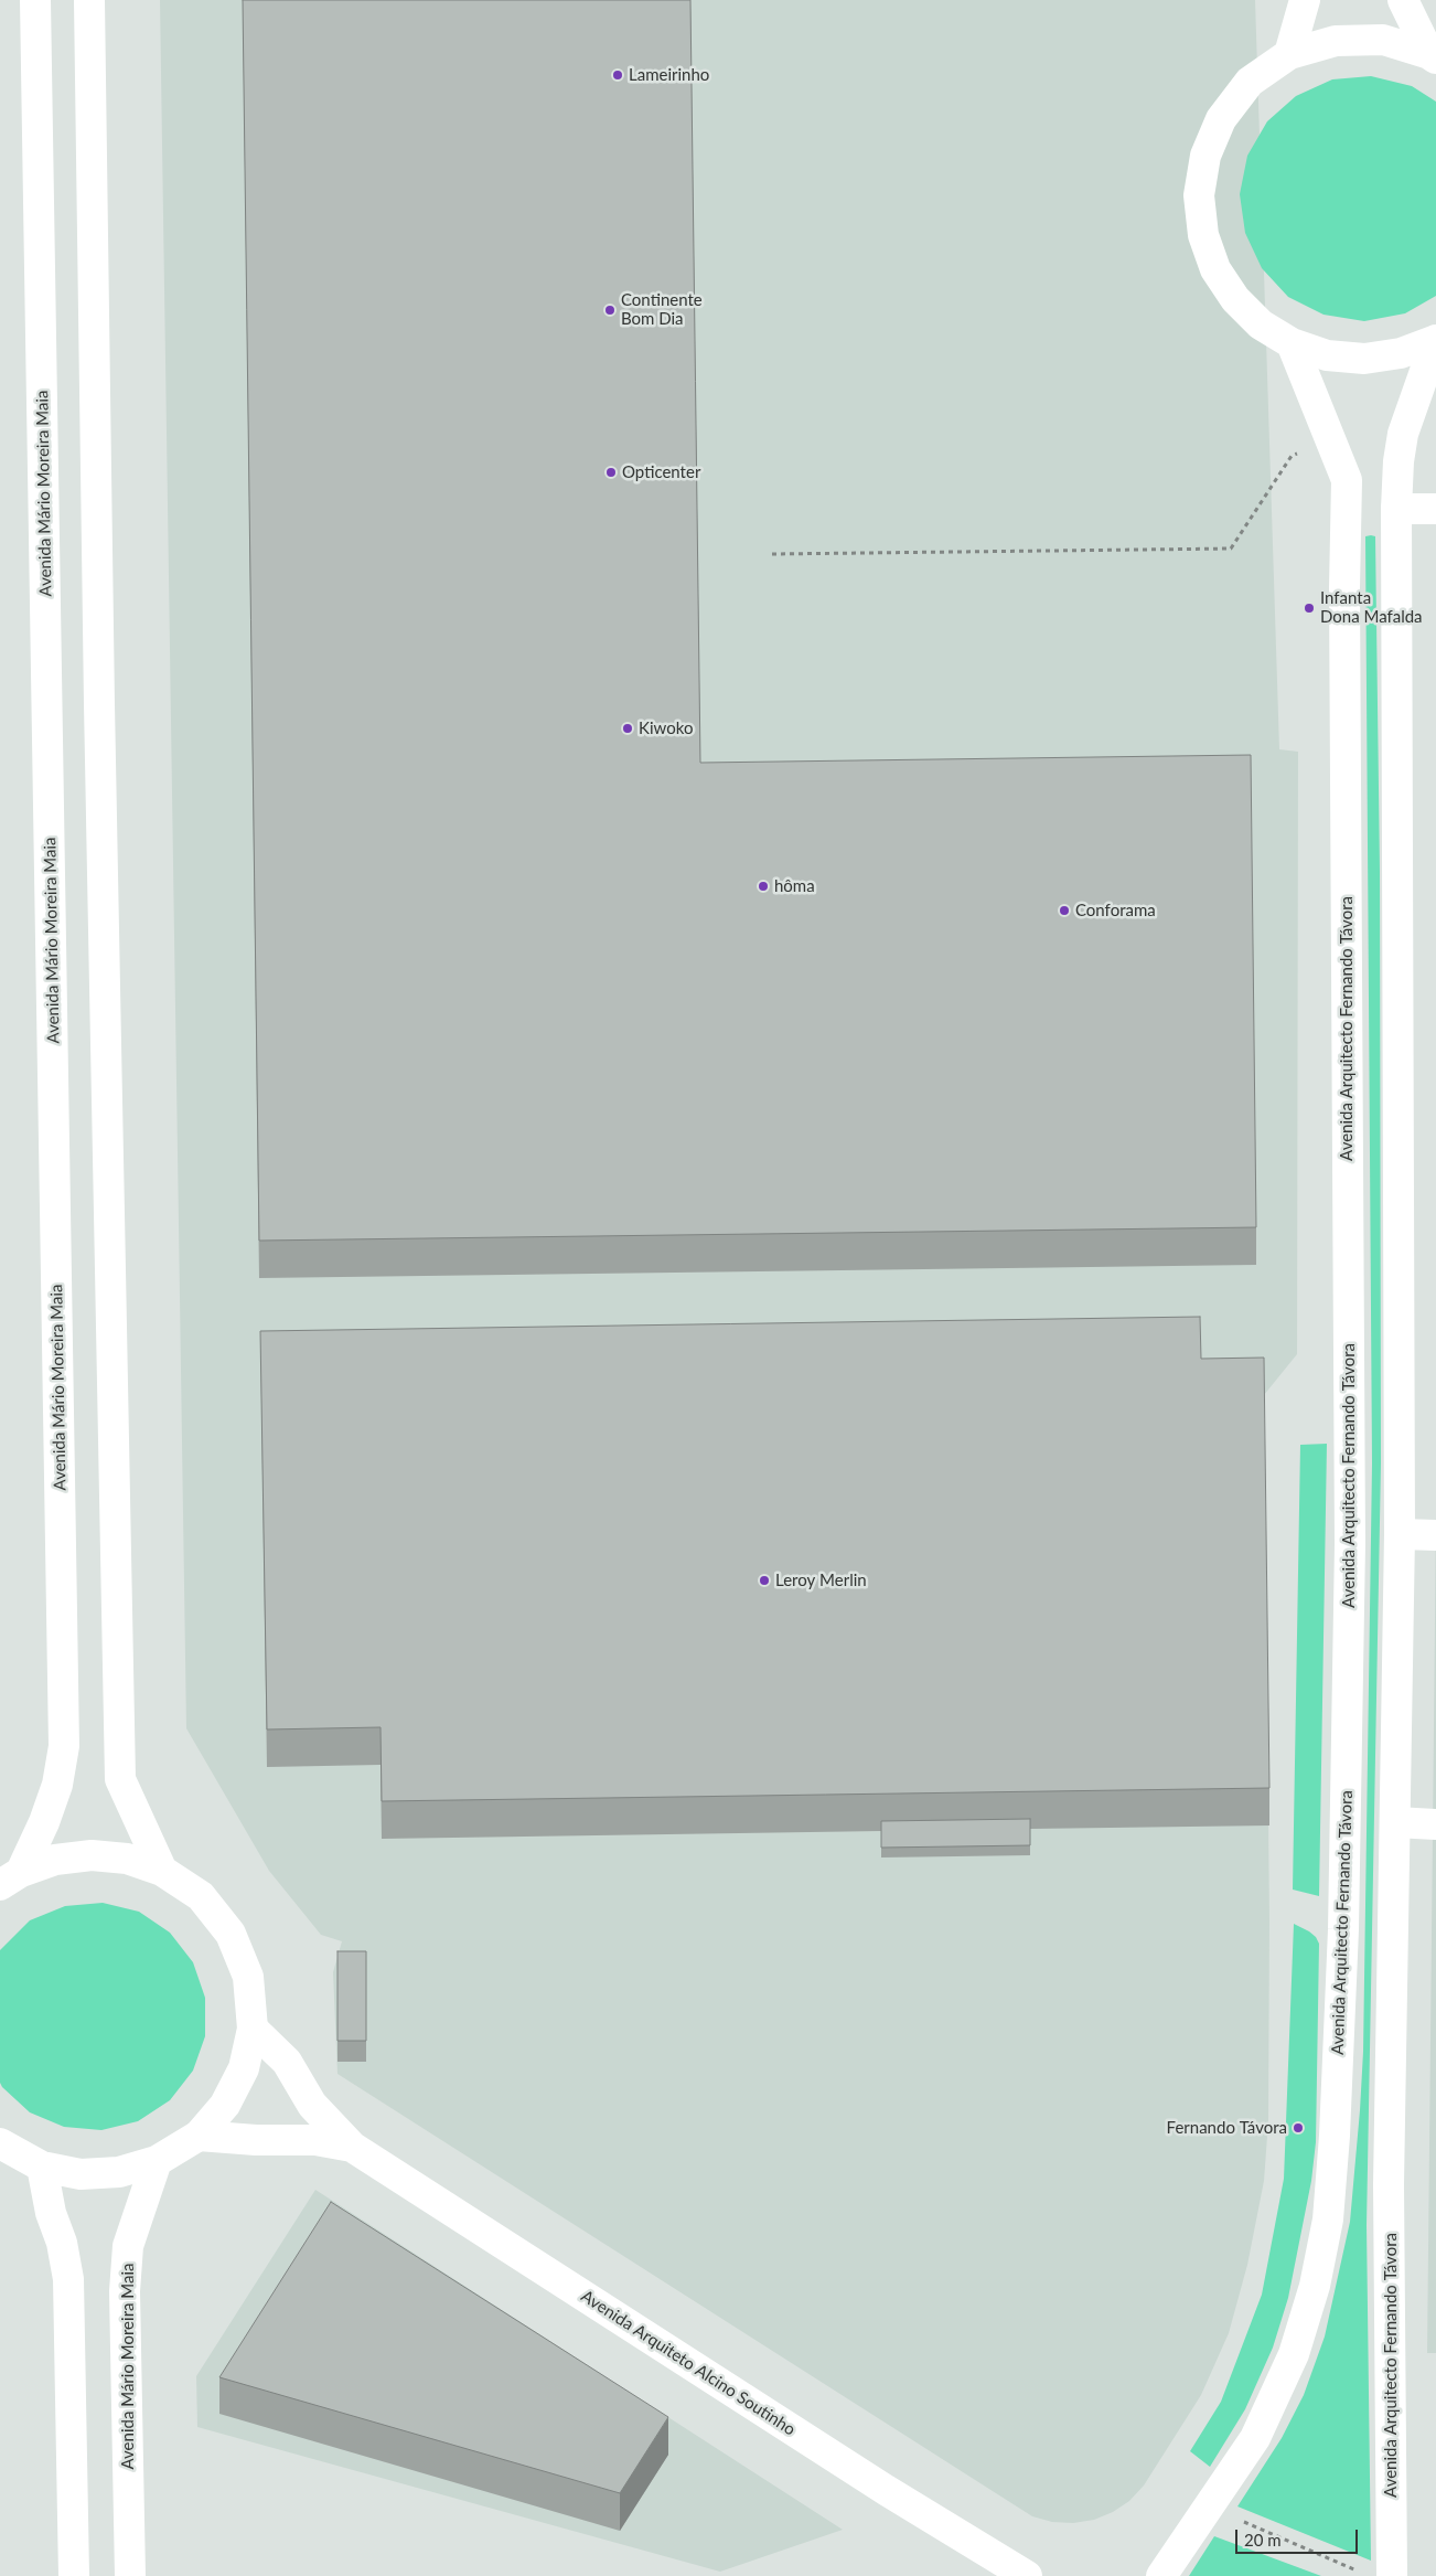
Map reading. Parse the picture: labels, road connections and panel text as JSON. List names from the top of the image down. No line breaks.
{"streets":{"main road":["Avenida Mário Moreira Maia","Avenida Arquitecto Fernando Távora","Avenida Arquiteto Alcino Soutinho"]},"places":["Lameirinho","Continente Bom Dia","Opticenter","Infanta Dona Mafalda","Kiwoko","hôma","Conforama","Leroy Merlin","Fernando Távora"],"scale_bar":"20 m"}
